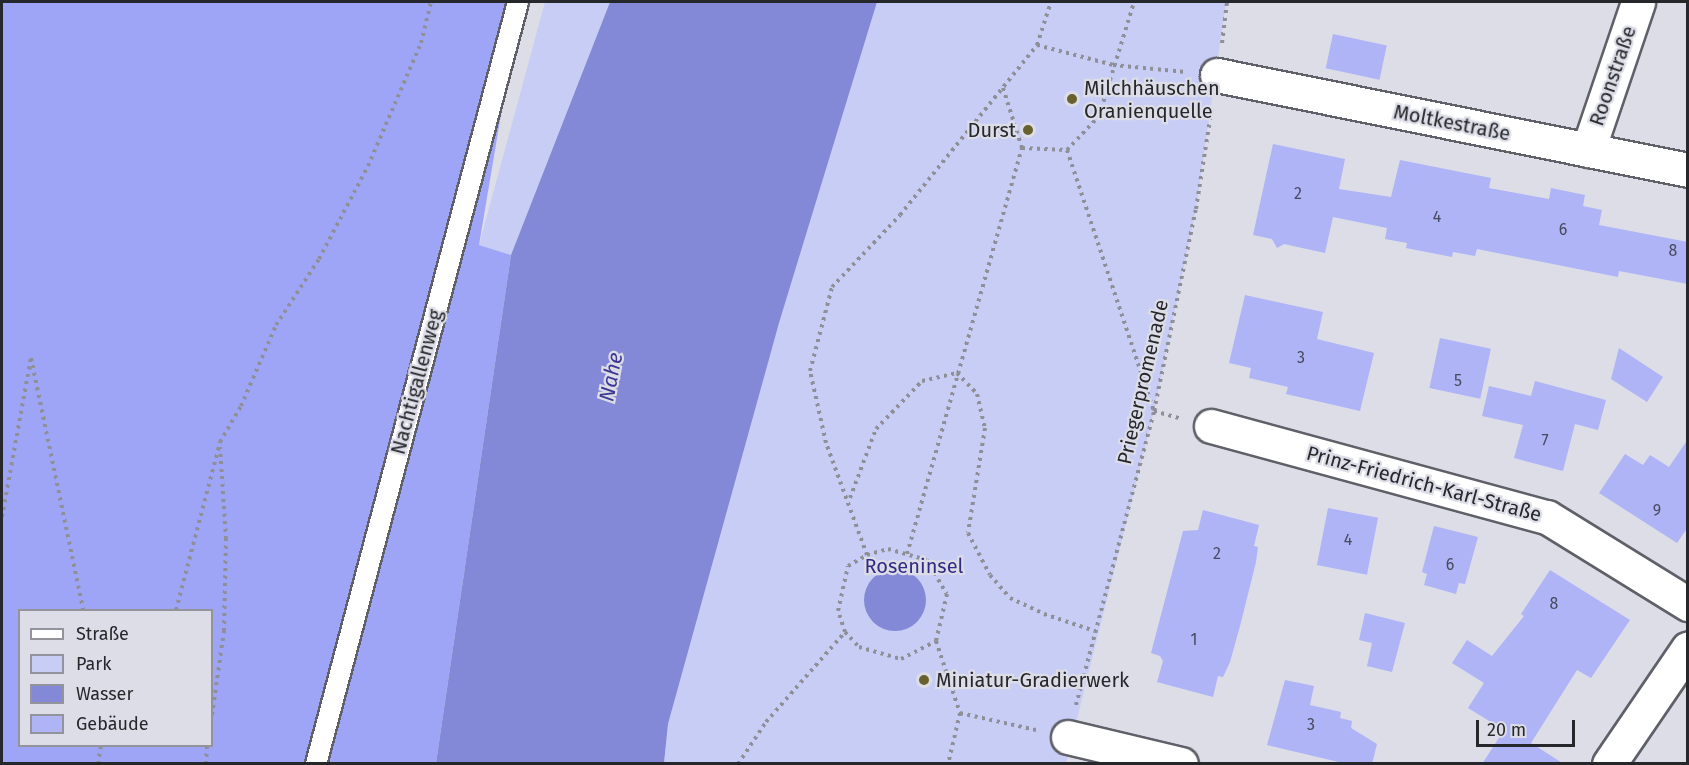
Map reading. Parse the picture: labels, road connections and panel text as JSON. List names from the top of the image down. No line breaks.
{"streets":{"street":["Roonstraße","Moltkestraße","Prinz-Friedrich-Karl-Straße"],"lane":["Nachtigallenweg"],"path":["Priegerpromenade"]},"crossings":[["Roonstraße","Moltkestraße"],["Moltkestraße","Priegerpromenade"]],"water":["Nahe"],"parks":["Roseninsel"],"places":["Milchhäuschen Oranienquelle","Durst","Miniatur-Gradierwerk"],"house_numbers":["2","4","6","8","3","5","7","9","4","2","6","8","1","3"],"legend":["Straße","Park","Wasser","Gebäude"],"scale_bar":"20 m"}
